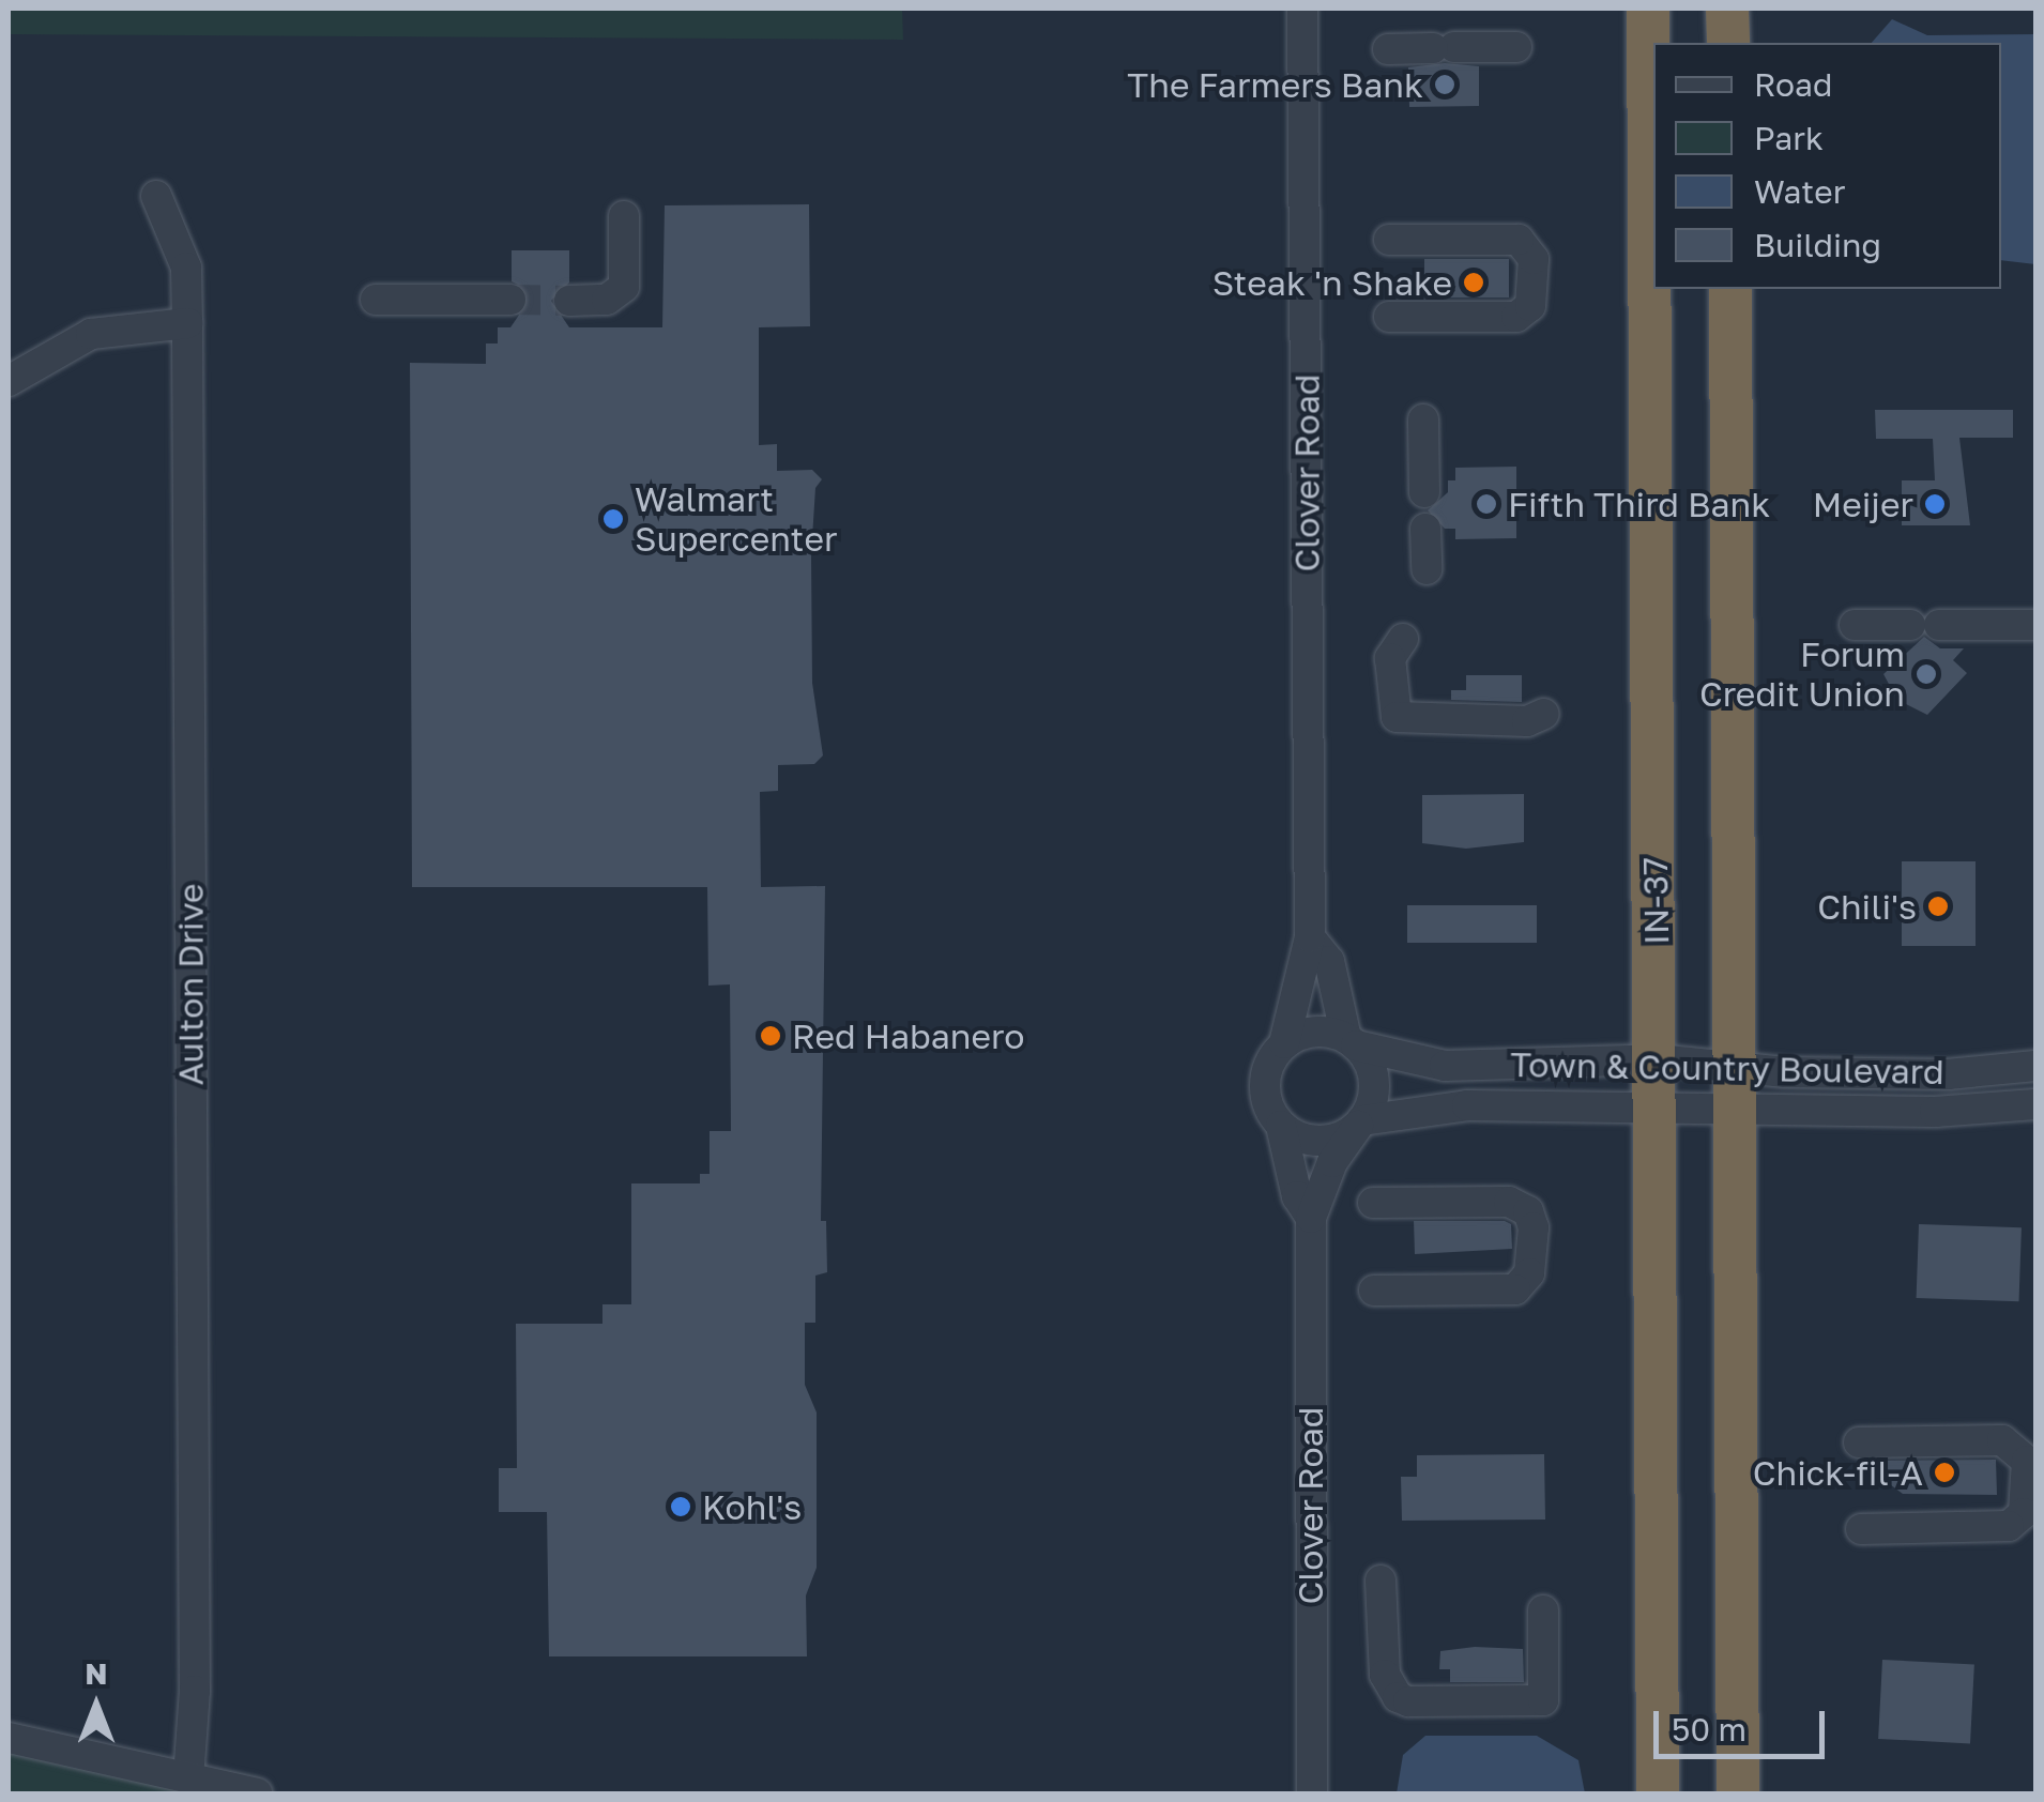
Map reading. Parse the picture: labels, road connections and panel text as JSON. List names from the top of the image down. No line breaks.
{"streets":{"highway":["IN-37"],"street":["Clover Road","Aulton Drive","Town & Country Boulevard"]},"crossings":[["Clover Road","Town & Country Boulevard"],["IN-37","Town & Country Boulevard"]],"places":["The Farmers Bank","Steak 'n Shake","Fifth Third Bank","Meijer","Walmart Supercenter","Forum Credit Union","Chili's","Red Habanero","Chick-fil-A","Kohl's"],"legend":["Road","Park","Water","Building"],"scale_bar":"50 m","north":"top"}
